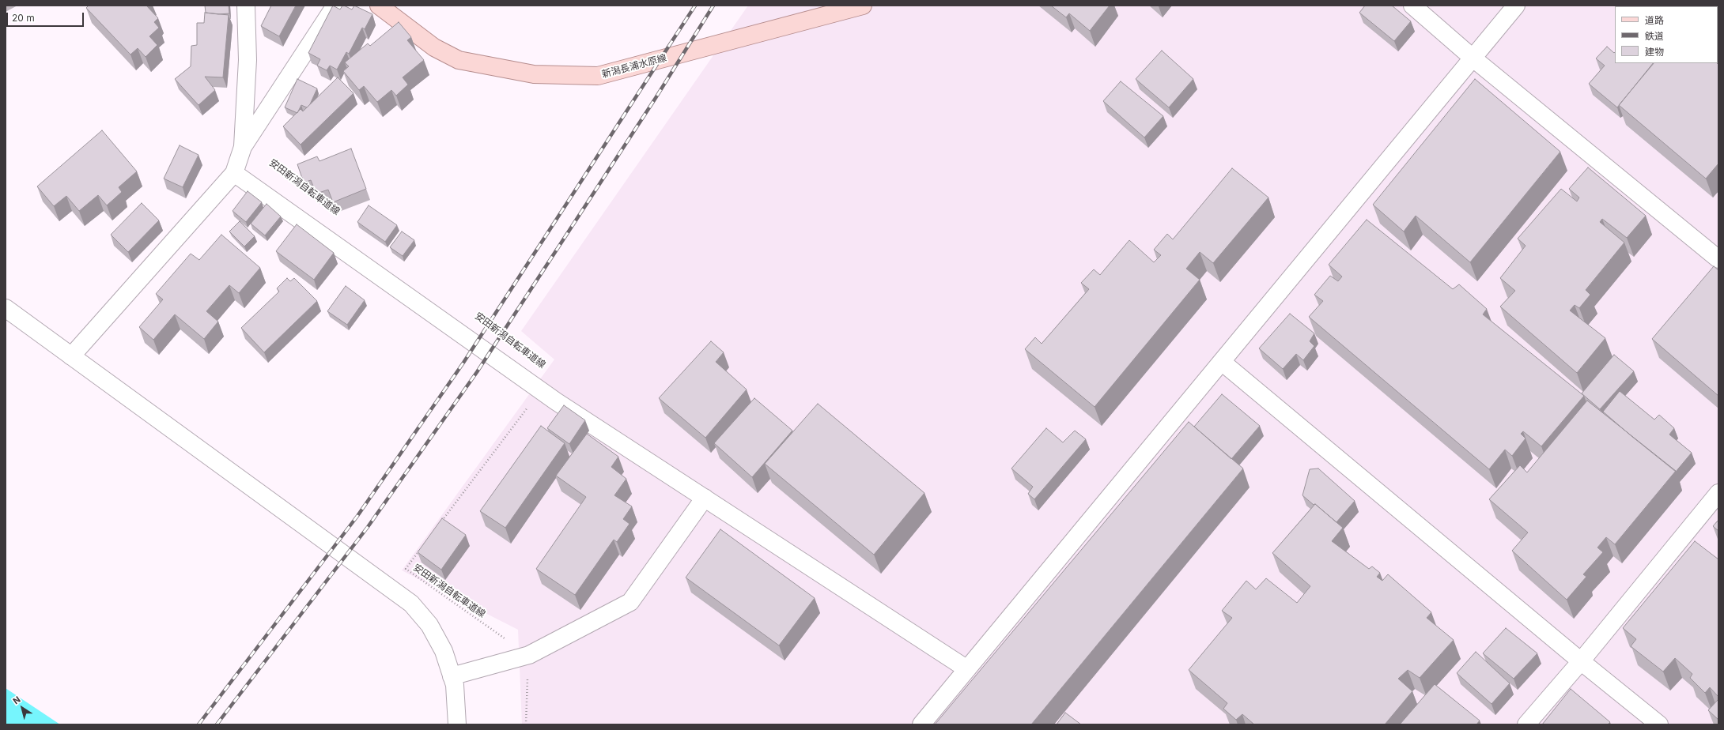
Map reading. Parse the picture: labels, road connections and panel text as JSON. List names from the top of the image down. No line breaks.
{"streets":{"main road":["新潟長浦水原線"],"path":["安田新潟自転車道線"]},"legend":["道路","鉄道","建物"],"scale_bar":"20 m","north":"top left"}
